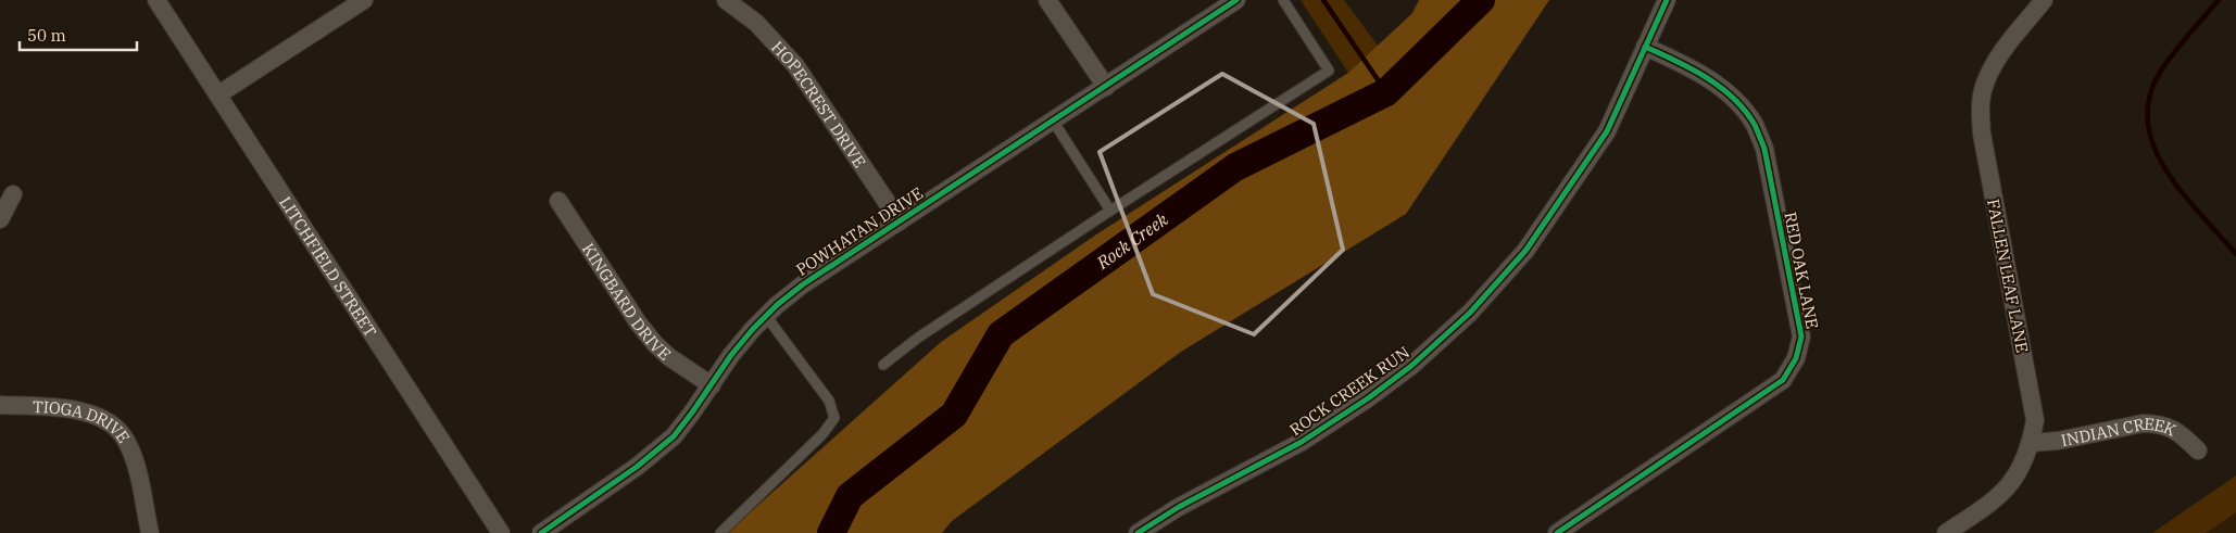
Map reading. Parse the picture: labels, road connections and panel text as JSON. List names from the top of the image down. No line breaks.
{"streets":{"street":["HOPECREST DRIVE","POWHATAN DRIVE","LITCHFIELD STREET","RED OAK LANE","FALLEN LEAF LANE","KINGBARD DRIVE","ROCK CREEK RUN","TIOGA DRIVE","INDIAN CREEK"]},"crossings":[["HOPECREST DRIVE","POWHATAN DRIVE"],["POWHATAN DRIVE","KINGBARD DRIVE"],["RED OAK LANE","ROCK CREEK RUN"],["FALLEN LEAF LANE","INDIAN CREEK"]],"water":["Rock Creek"],"scale_bar":"50 m"}
